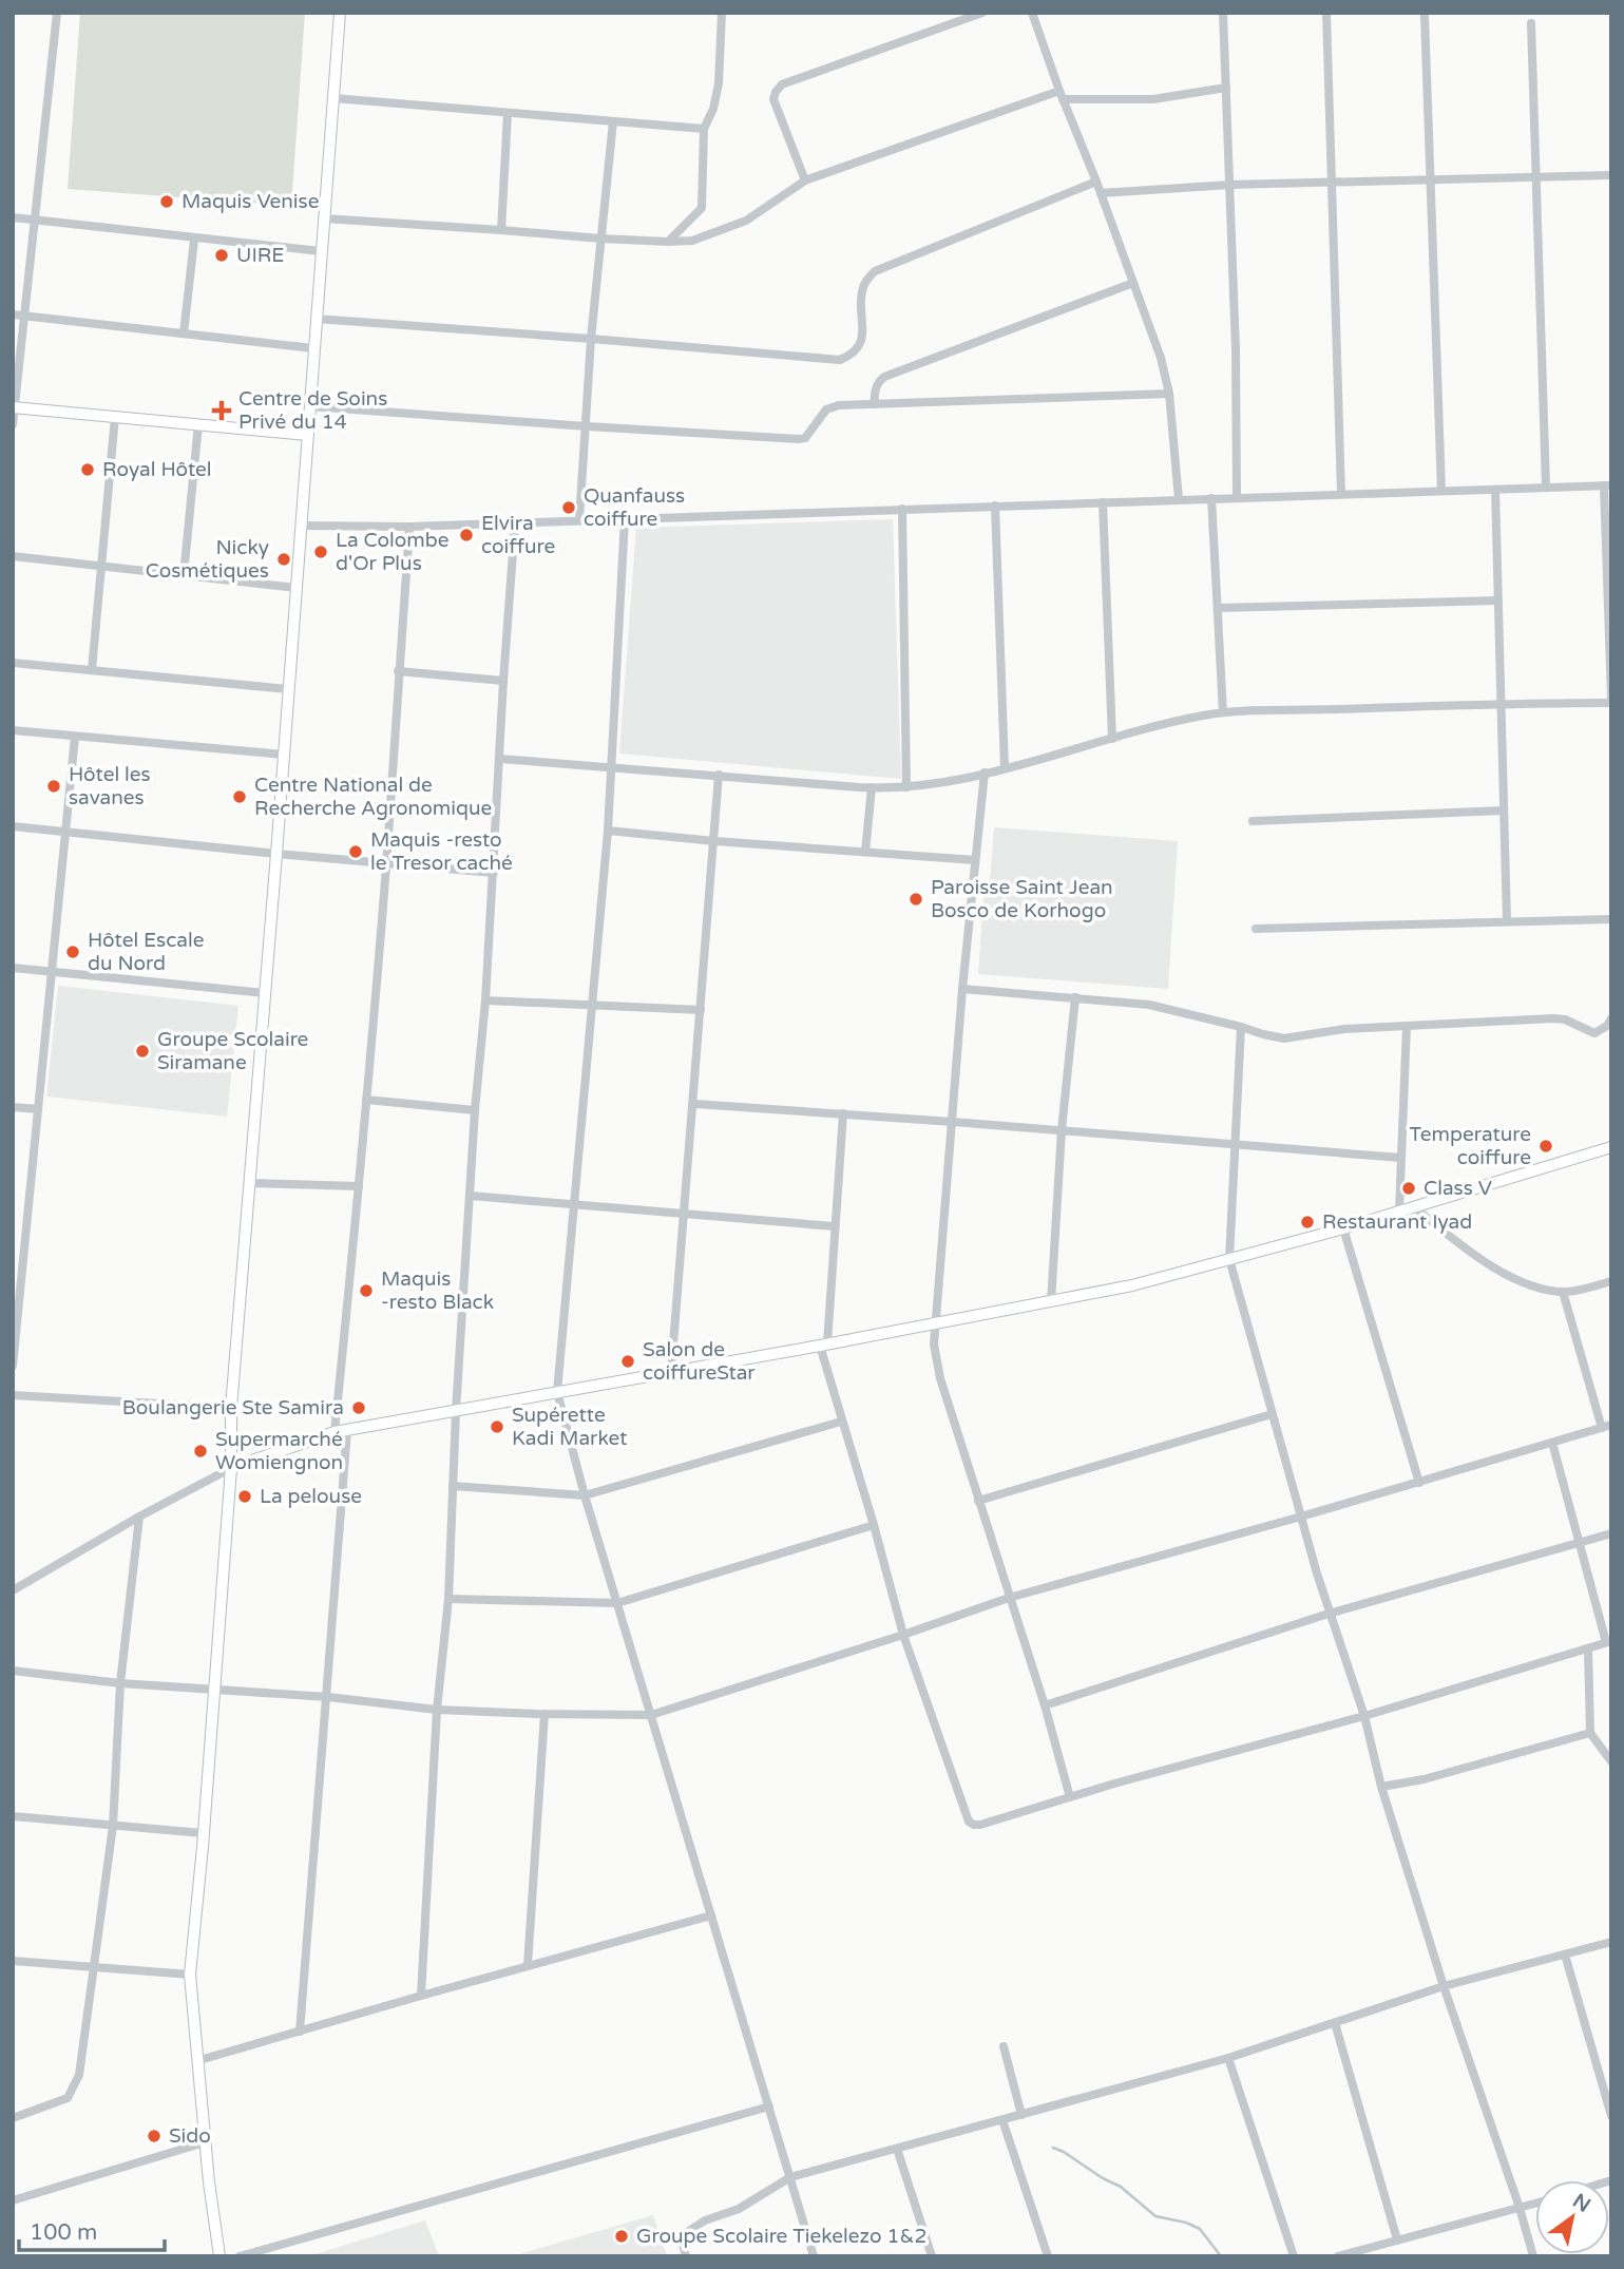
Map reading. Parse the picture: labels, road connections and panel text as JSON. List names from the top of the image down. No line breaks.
{"places":{"other":["Maquis Venise","UIRE","Royal Hôtel","Quanfauss coiffure","Elvira coiffure","La Colombe d'Or Plus","Nicky Cosmétiques","Hôtel les savanes","Centre National de Recherche Agronomique","Maquis -resto le Tresor caché","Paroisse Saint Jean Bosco de Korhogo","Hôtel Escale du Nord","Groupe Scolaire Siramane","Temperature coiffure","Class V","Restaurant Iyad","Maquis -resto Black","Salon de coiffureStar","Boulangerie Ste Samira","Supérette Kadi Market","Supermarché Womiengnon","La pelouse","Sido","Groupe Scolaire Tiekelezo 1&2"],"health":["Centre de Soins Privé du 14"]},"scale_bar":"100 m","north":"top right"}
